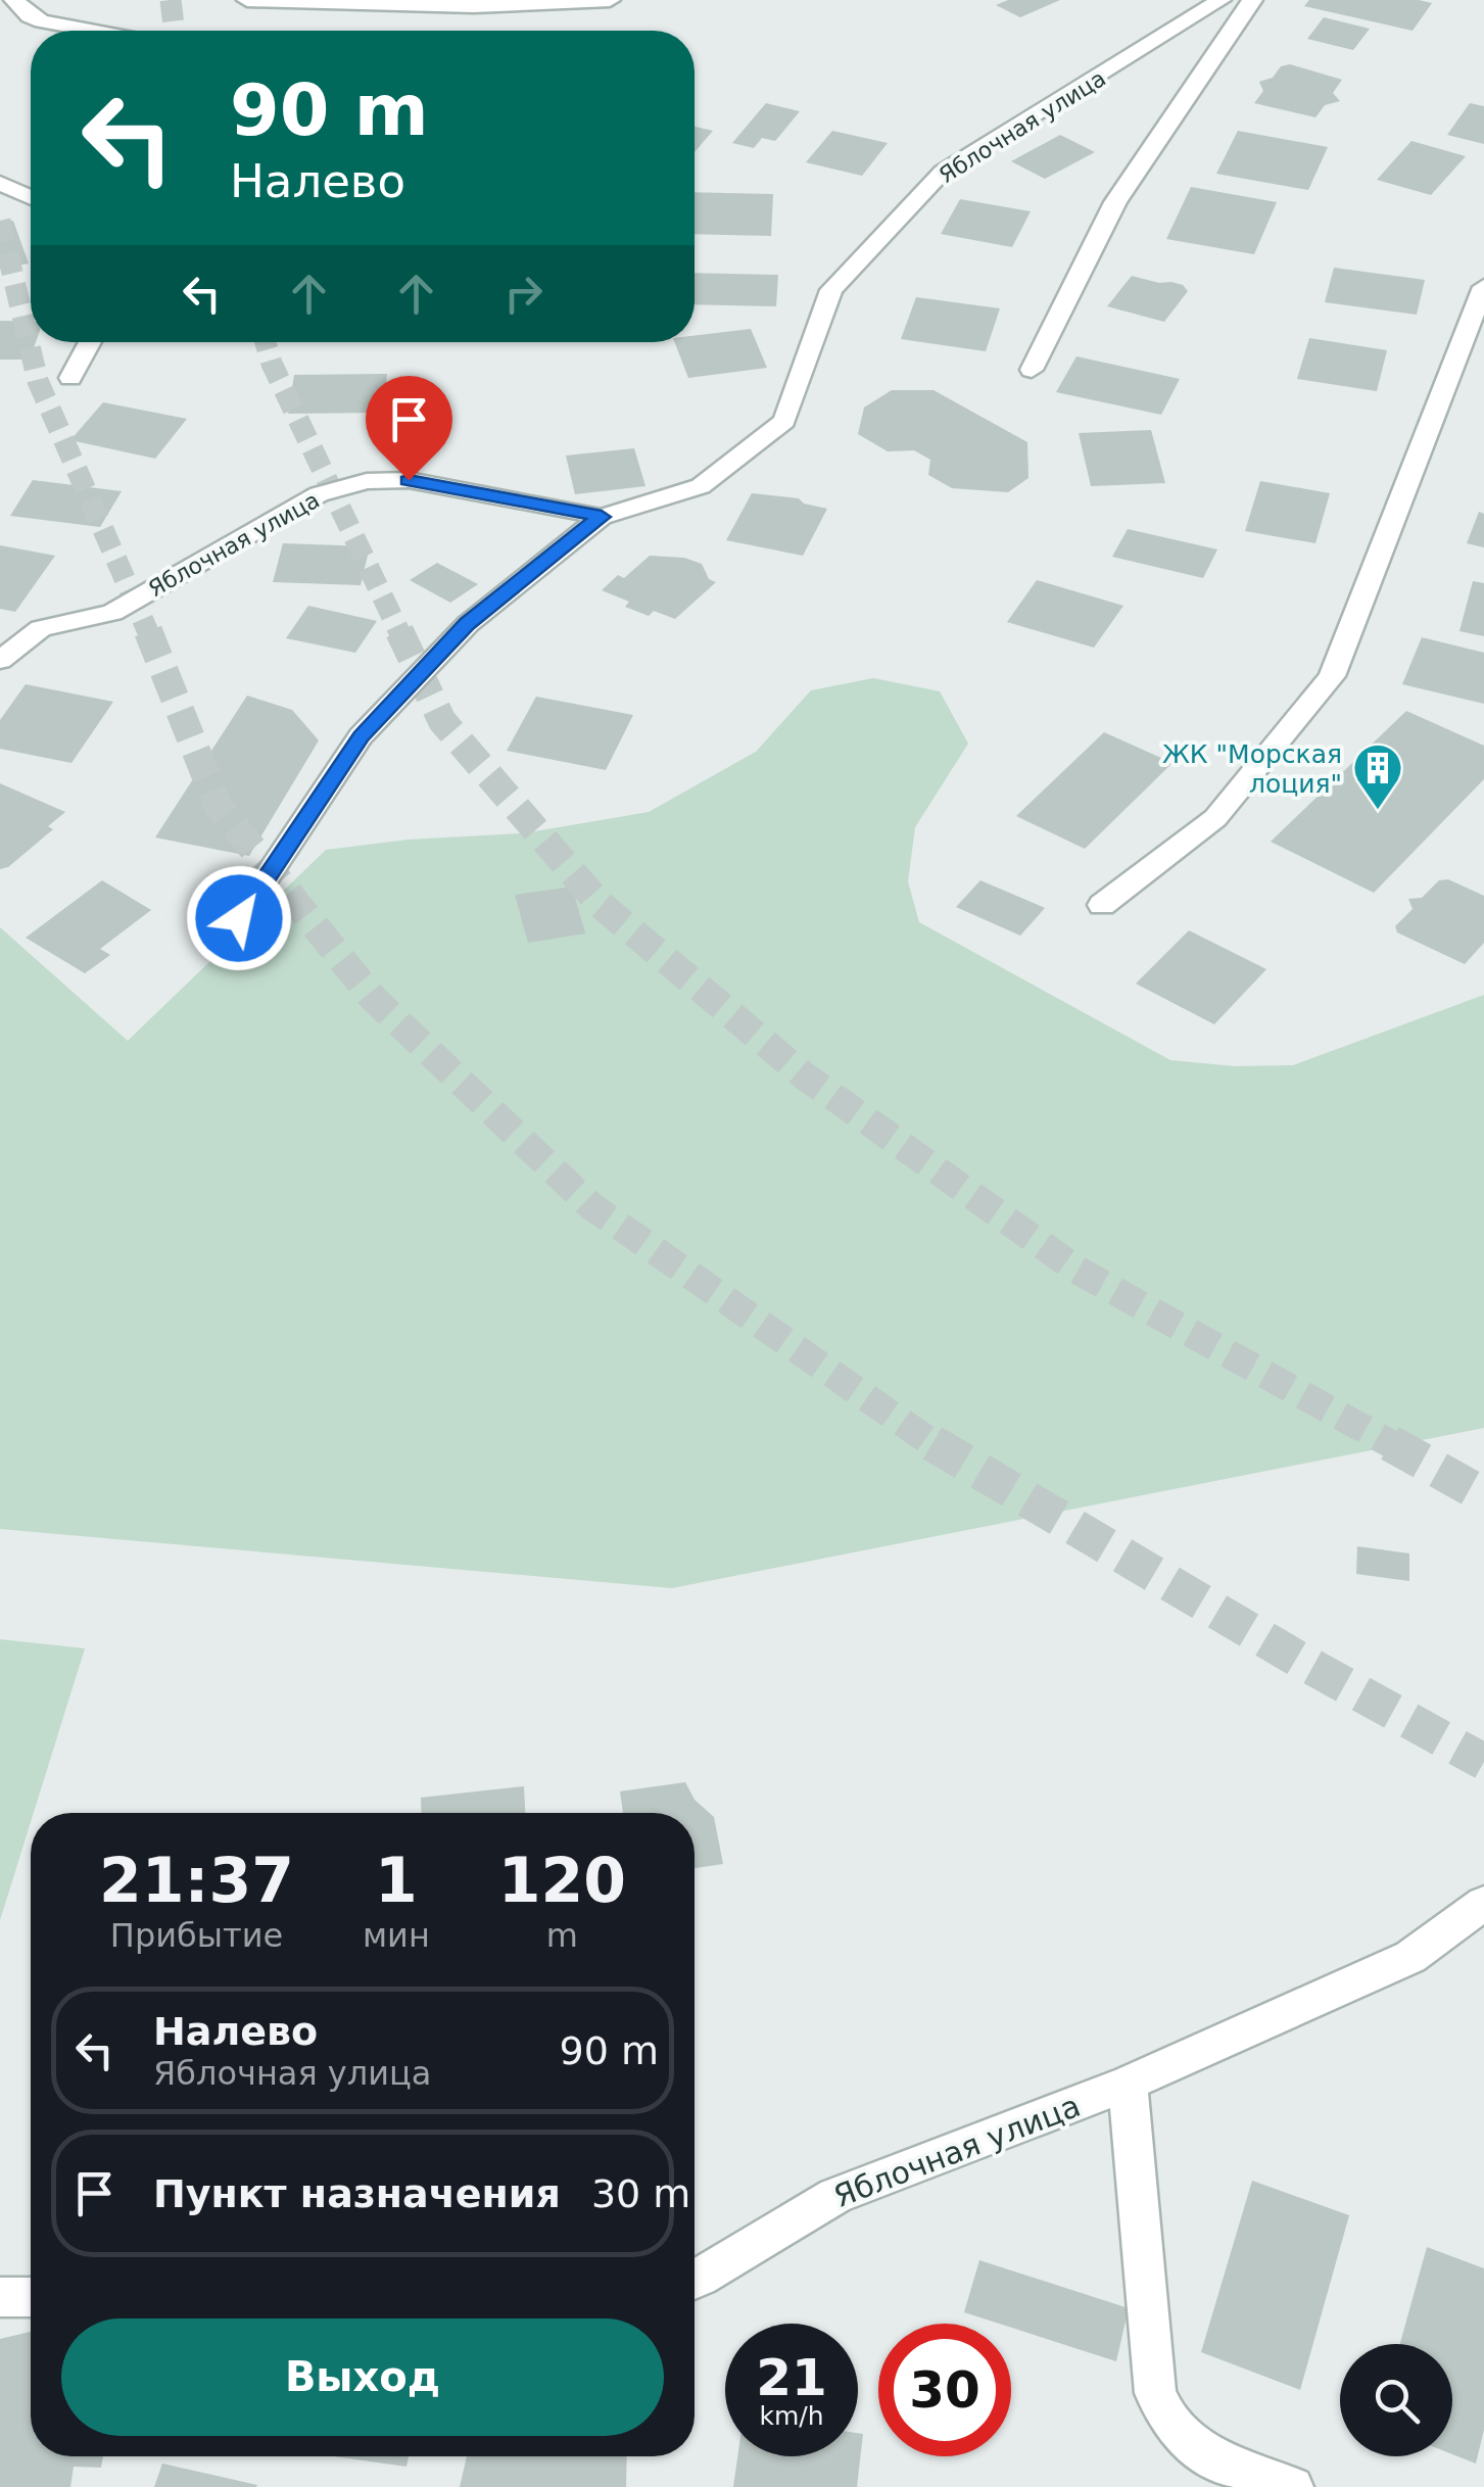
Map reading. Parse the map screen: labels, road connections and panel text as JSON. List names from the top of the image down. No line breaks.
{"streets":{"street":["Яблочная улица"]},"places":{"building":["ЖК \"Морская лоция\""]},"page":{"turn":["90 m","Налево"],"eta":["21:37","Прибытие","1","мин","120","m"],"list":[{"name":"Налево","note":"Яблочная улица","value":"90 m"},{"name":"Пункт назначения","value":"30 m"}],"buttons":"Выход","speed":"21 km/h","limit":"30"}}
